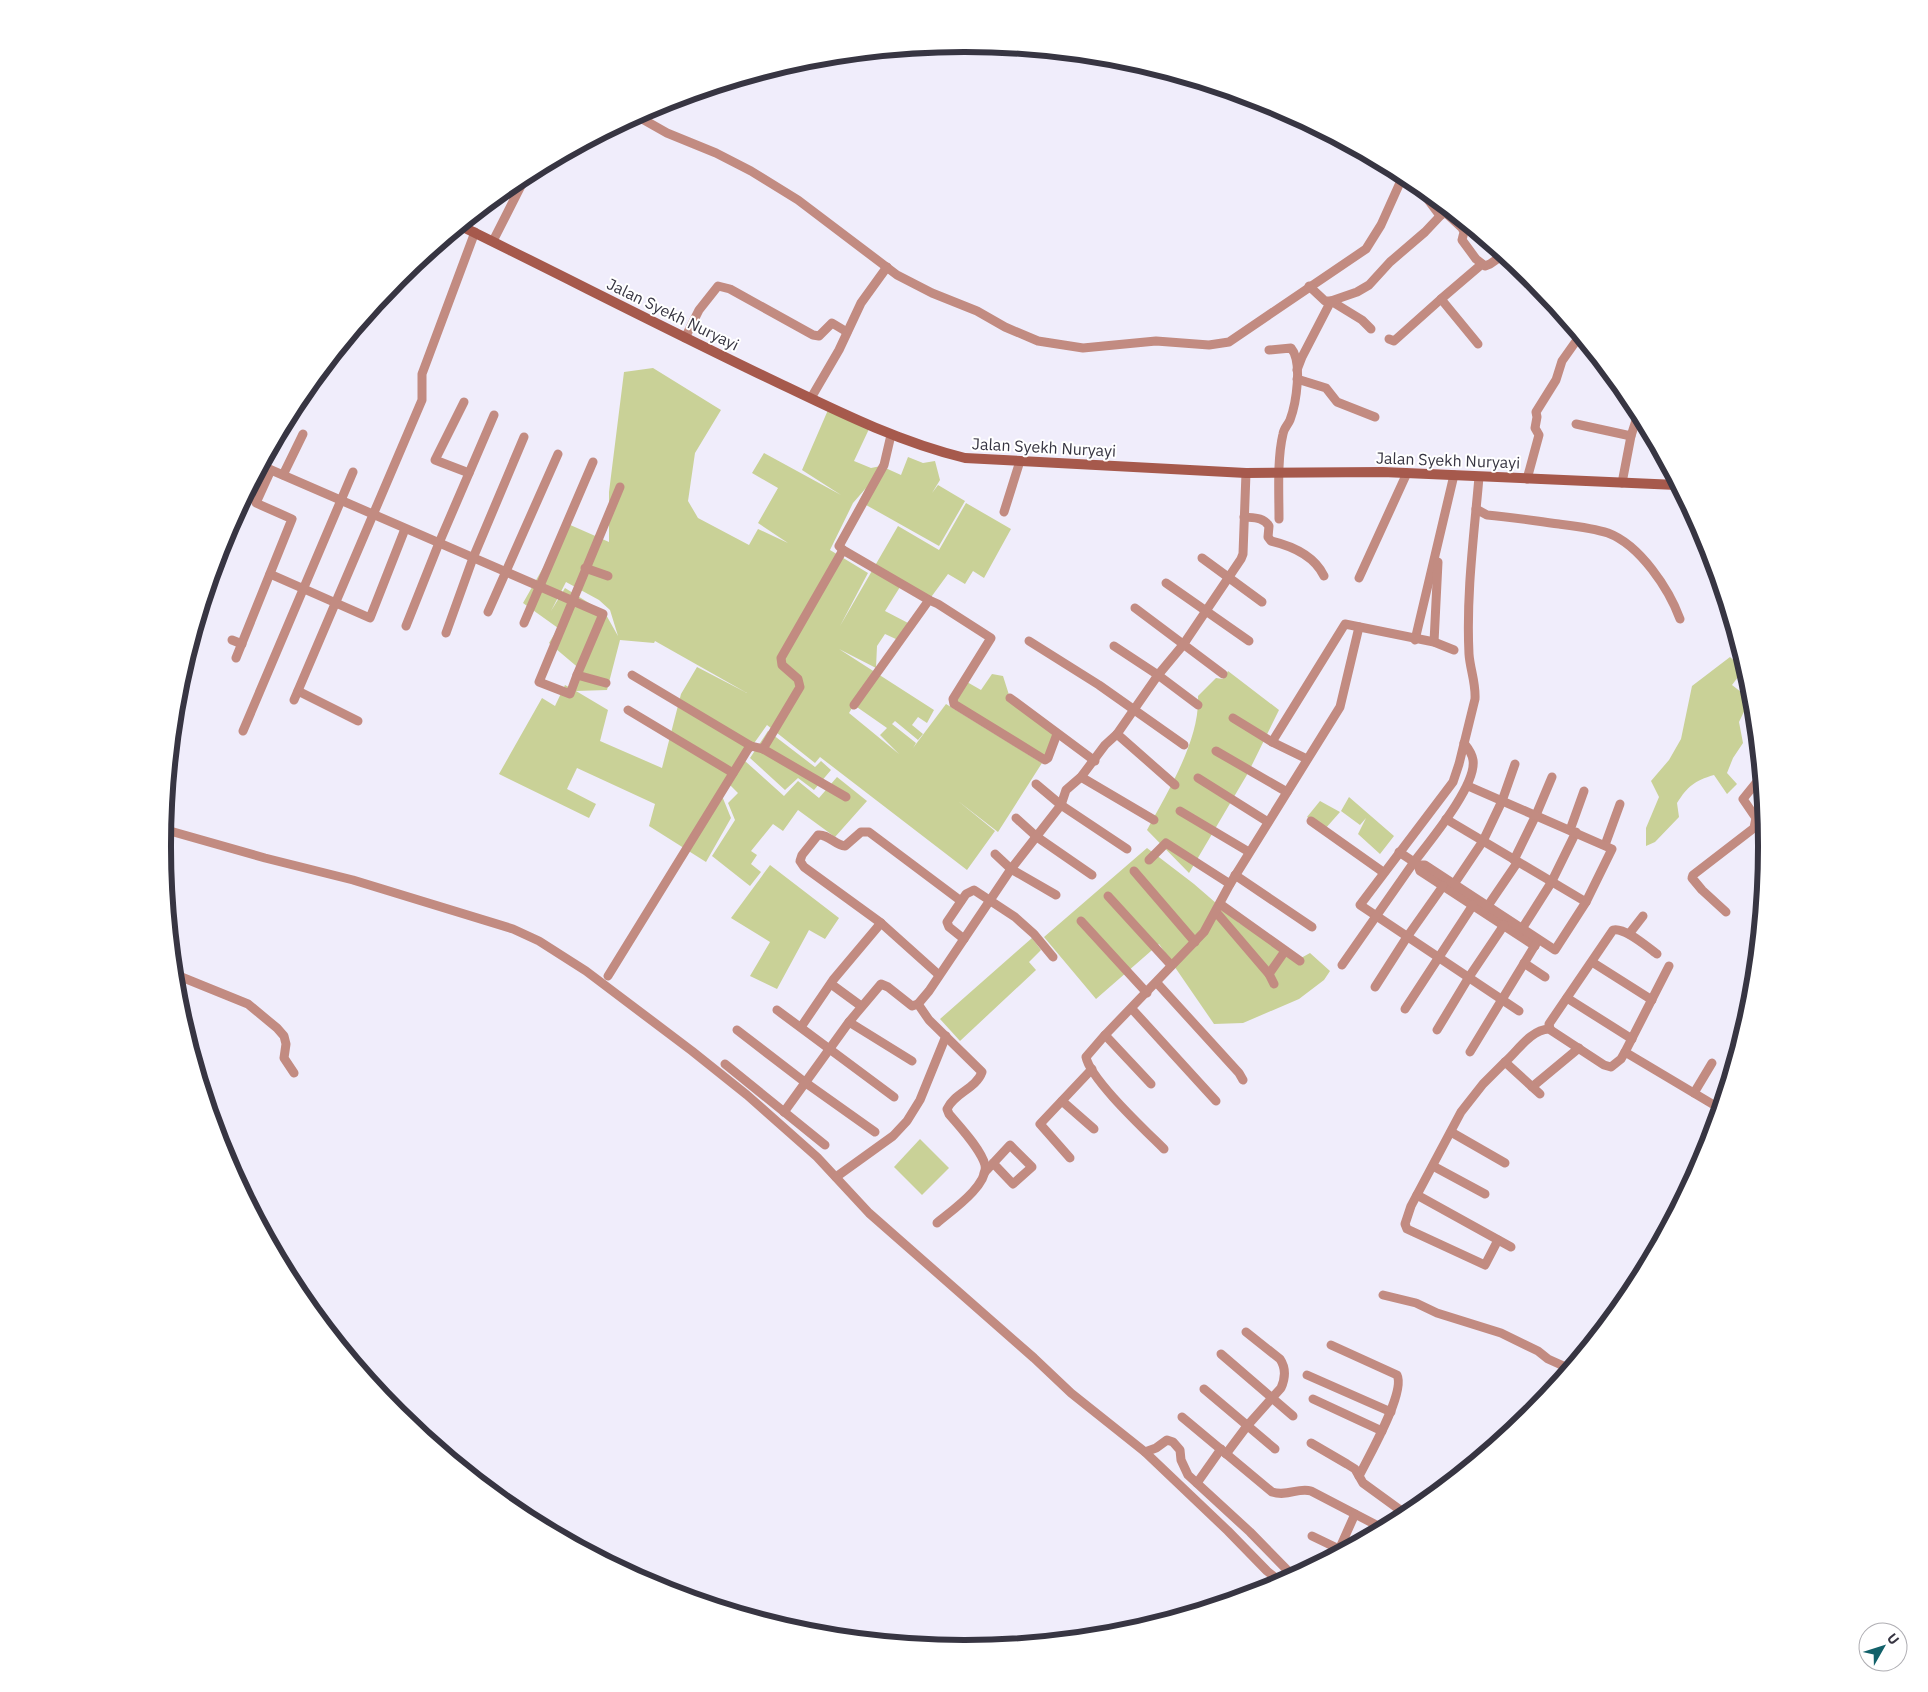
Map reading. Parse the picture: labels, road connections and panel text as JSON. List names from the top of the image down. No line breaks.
{"streets":{"main road":["Jalan Syekh Nuryayi"]},"north":"top right"}
